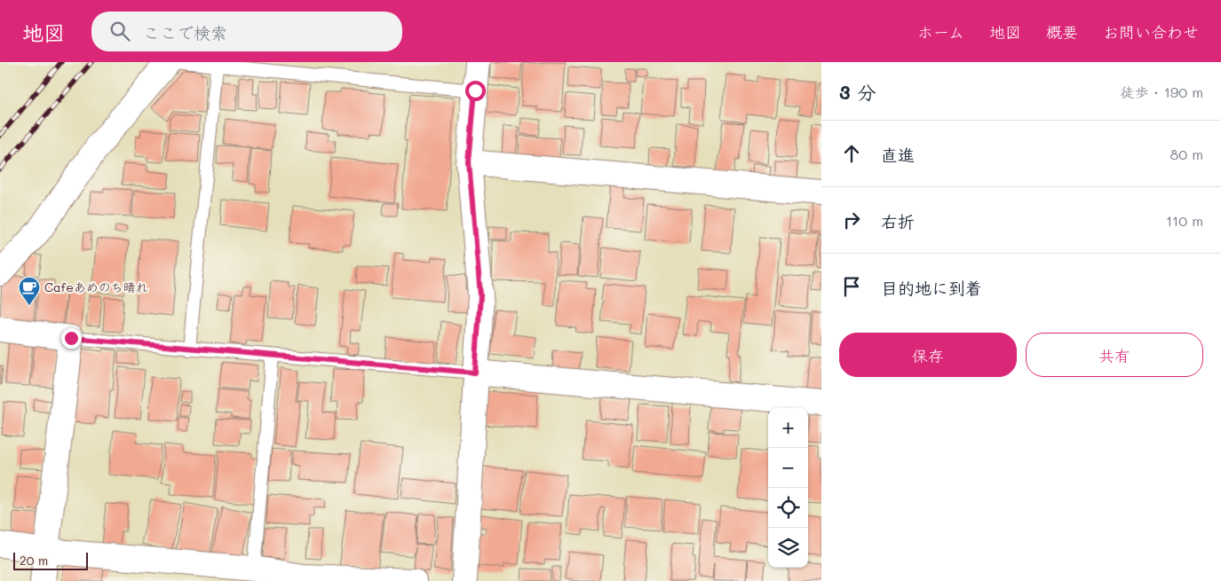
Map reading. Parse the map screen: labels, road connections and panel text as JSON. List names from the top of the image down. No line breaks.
{"places":{"cafe":["Cafeあめのち晴れ"]},"scale_bar":"20 m","page":{"header":"地図","search":"ここで検索","nav":["ホーム","地図","概要","お問い合わせ"],"heading":["3 分","徒歩 · 190 m"],"list":[["直進","80 m"],["右折","110 m"],"目的地に到着"],"buttons":["保存","共有"],"map_buttons":["+","−"],"scale":"20 m"}}
